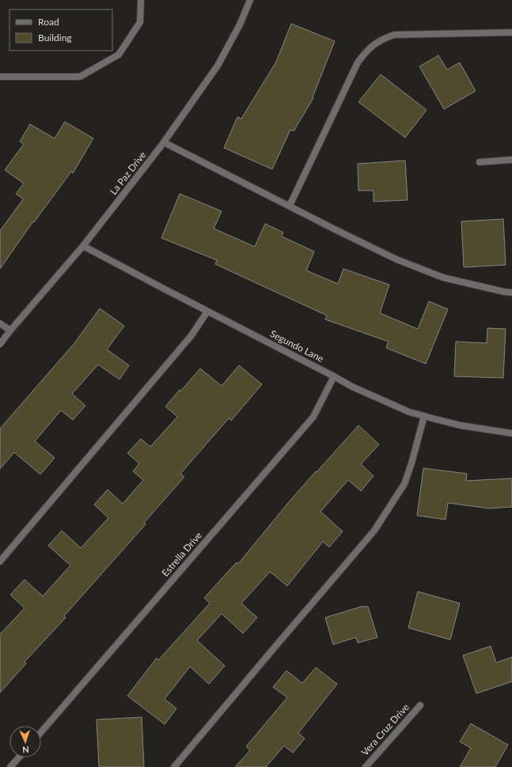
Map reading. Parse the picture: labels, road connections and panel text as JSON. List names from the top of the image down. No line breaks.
{"streets":{"street":["La Paz Drive","Segundo Lane","Estrella Drive","Vera Cruz Drive"]},"crossings":[["La Paz Drive","Segundo Lane"],["Segundo Lane","Estrella Drive"]],"legend":["Road","Building"],"north":"bottom"}
